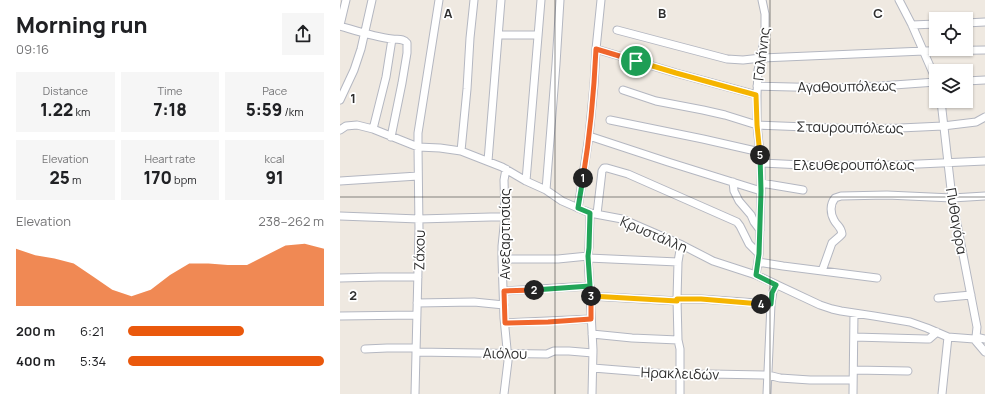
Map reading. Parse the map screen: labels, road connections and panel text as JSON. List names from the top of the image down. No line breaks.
{"streets":{"street":["Γαλήνης","Αγαθουπόλεως","Σταυρουπόλεως","Ελευθερουπόλεως","Πυθαγόρα","Ανεξαρτησίας","Κρυστάλλη","Ζάχου","Αιόλου","Ηρακλειδών"]},"crossings":[["Γαλήνης","Αγαθουπόλεως"],["Γαλήνης","Σταυρουπόλεως"],["Γαλήνης","Ελευθερουπόλεως"],["Γαλήνης","Κρυστάλλη"],["Σταυρουπόλεως","Πυθαγόρα"],["Ελευθερουπόλεως","Πυθαγόρα"],["Πυθαγόρα","Κρυστάλλη"],["Ανεξαρτησίας","Κρυστάλλη"],["Ανεξαρτησίας","Αιόλου"],["Κρυστάλλη","Ζάχου"],["Ζάχου","Αιόλου"]],"page":{"heading":["Morning run","09:16"],"stats":[["Distance","1.22 km"],["Time","7:18"],["Pace","5:59 /km"],["Elevation","25 m"],["Heart rate","170 bpm"],["kcal","91"]],"pins":["5","1","2","3","4"],"chart":["Elevation","238–262 m"],"list":[{"name":"200 m","note":"6:21"},{"name":"400 m","note":"5:34"}]},"grid":{"columns":["A","B","C"],"rows":["1","2"]}}
